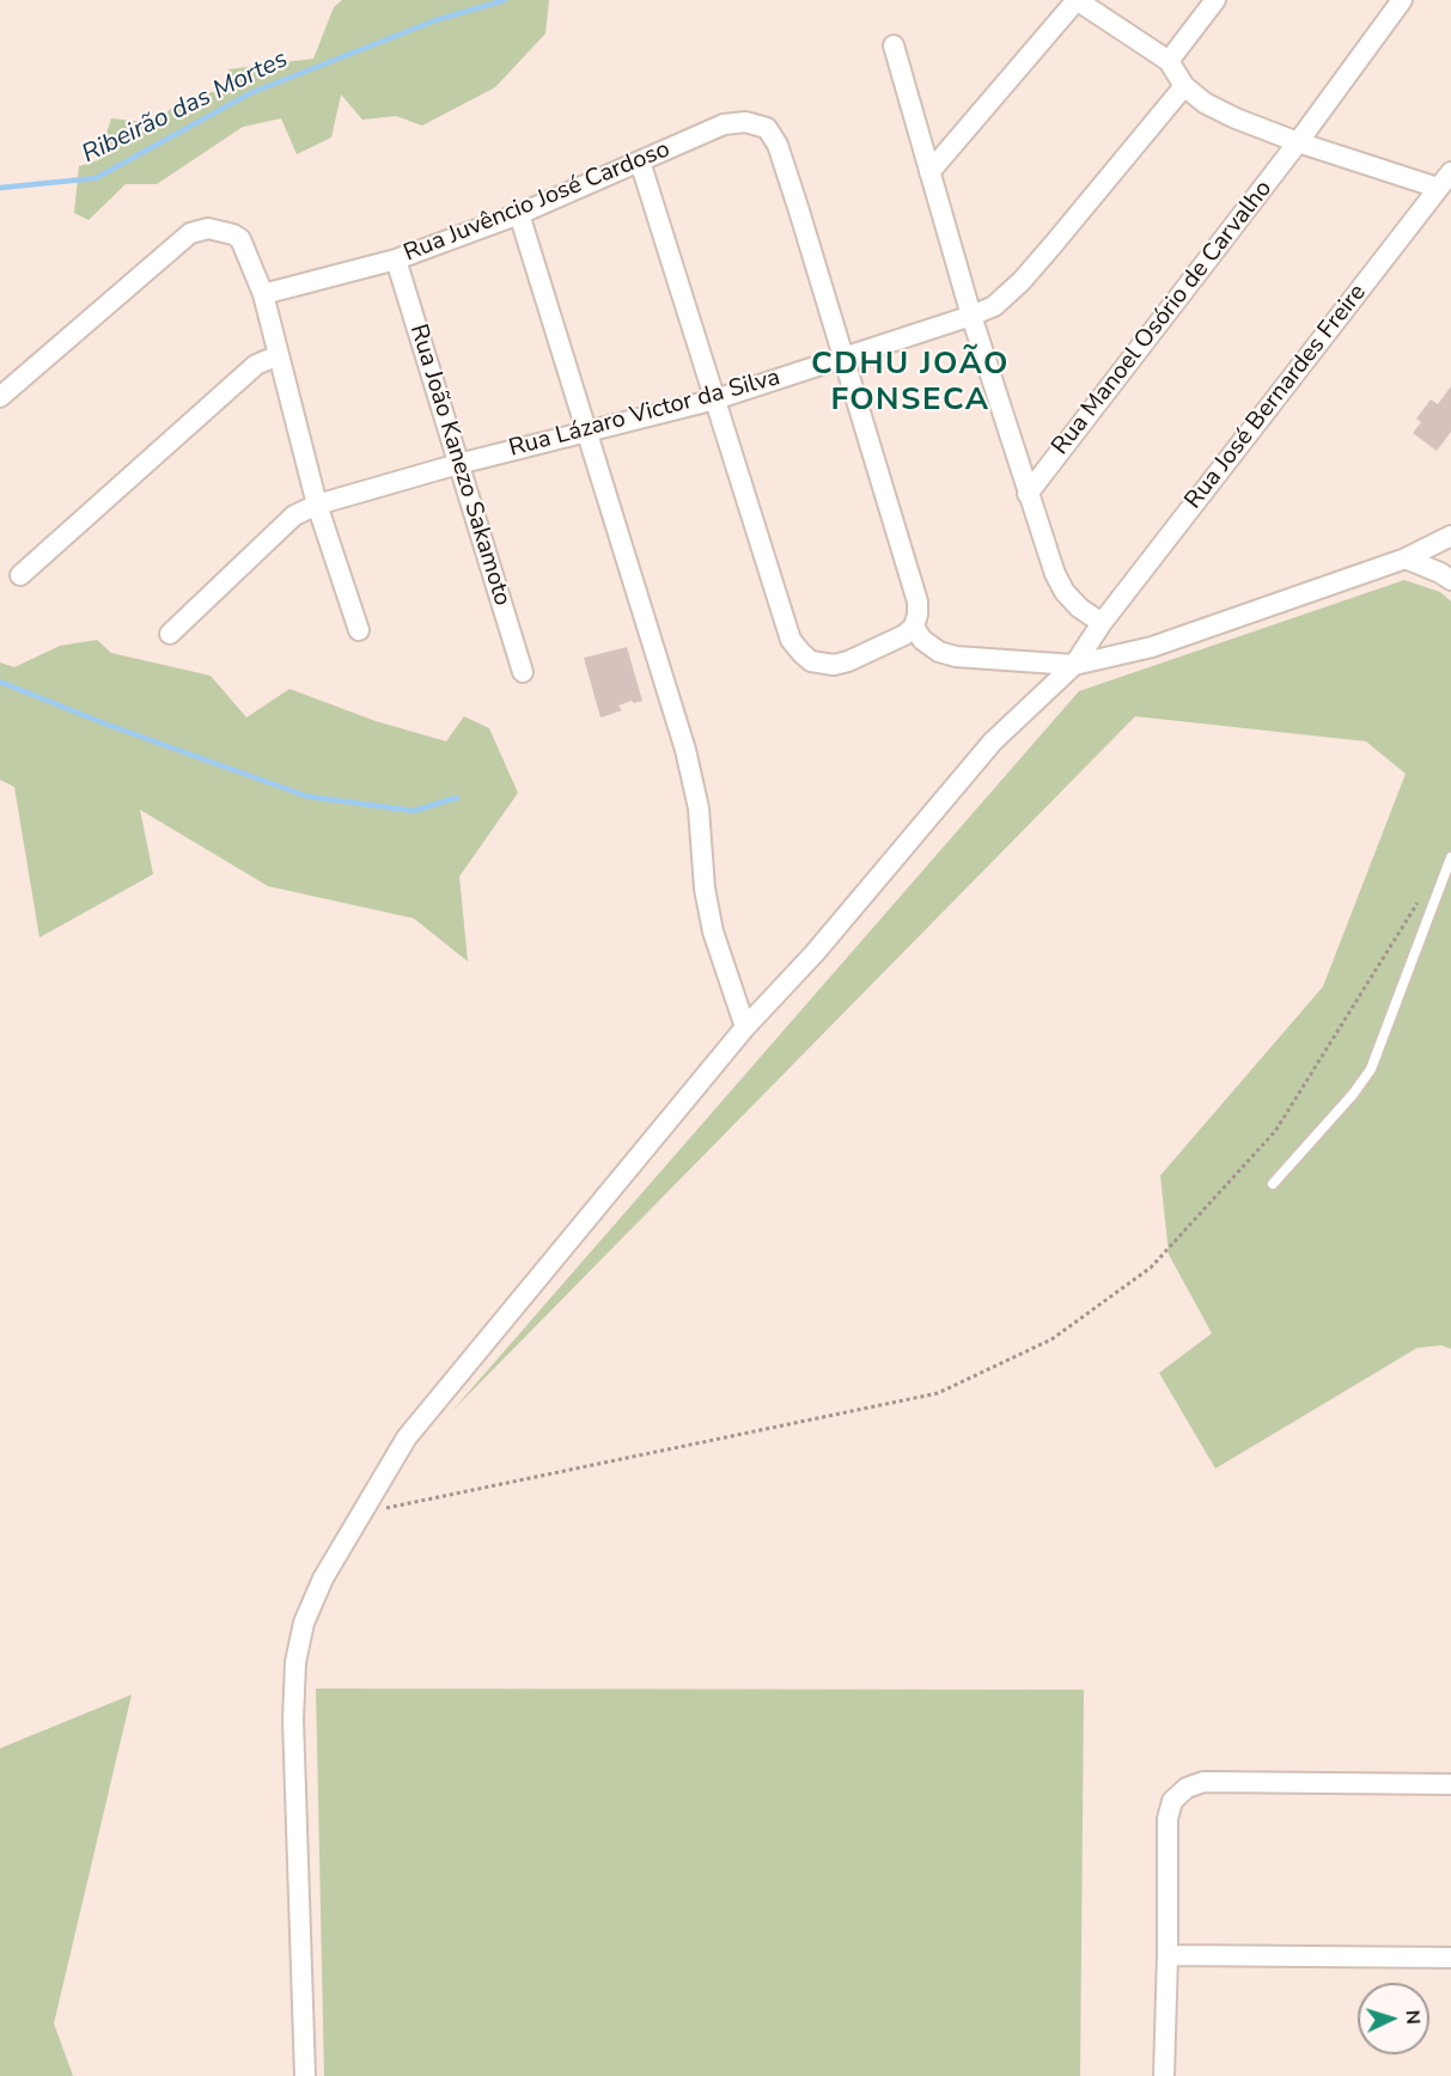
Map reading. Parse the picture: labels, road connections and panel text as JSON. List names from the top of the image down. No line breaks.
{"streets":{"street":["Rua Juvêncio José Cardoso","Rua Manoel Osório de Carvalho","Rua José Bernardes Freire","Rua Lázaro Victor da Silva","Rua João Kanezo Sakamoto"]},"crossings":[["Rua Juvêncio José Cardoso","Rua Lázaro Victor da Silva"],["Rua Juvêncio José Cardoso","Rua João Kanezo Sakamoto"],["Rua Lázaro Victor da Silva","Rua João Kanezo Sakamoto"]],"districts":["CDHU JOÃO FONSECA"],"water":["Ribeirão das Mortes"],"north":"right"}
